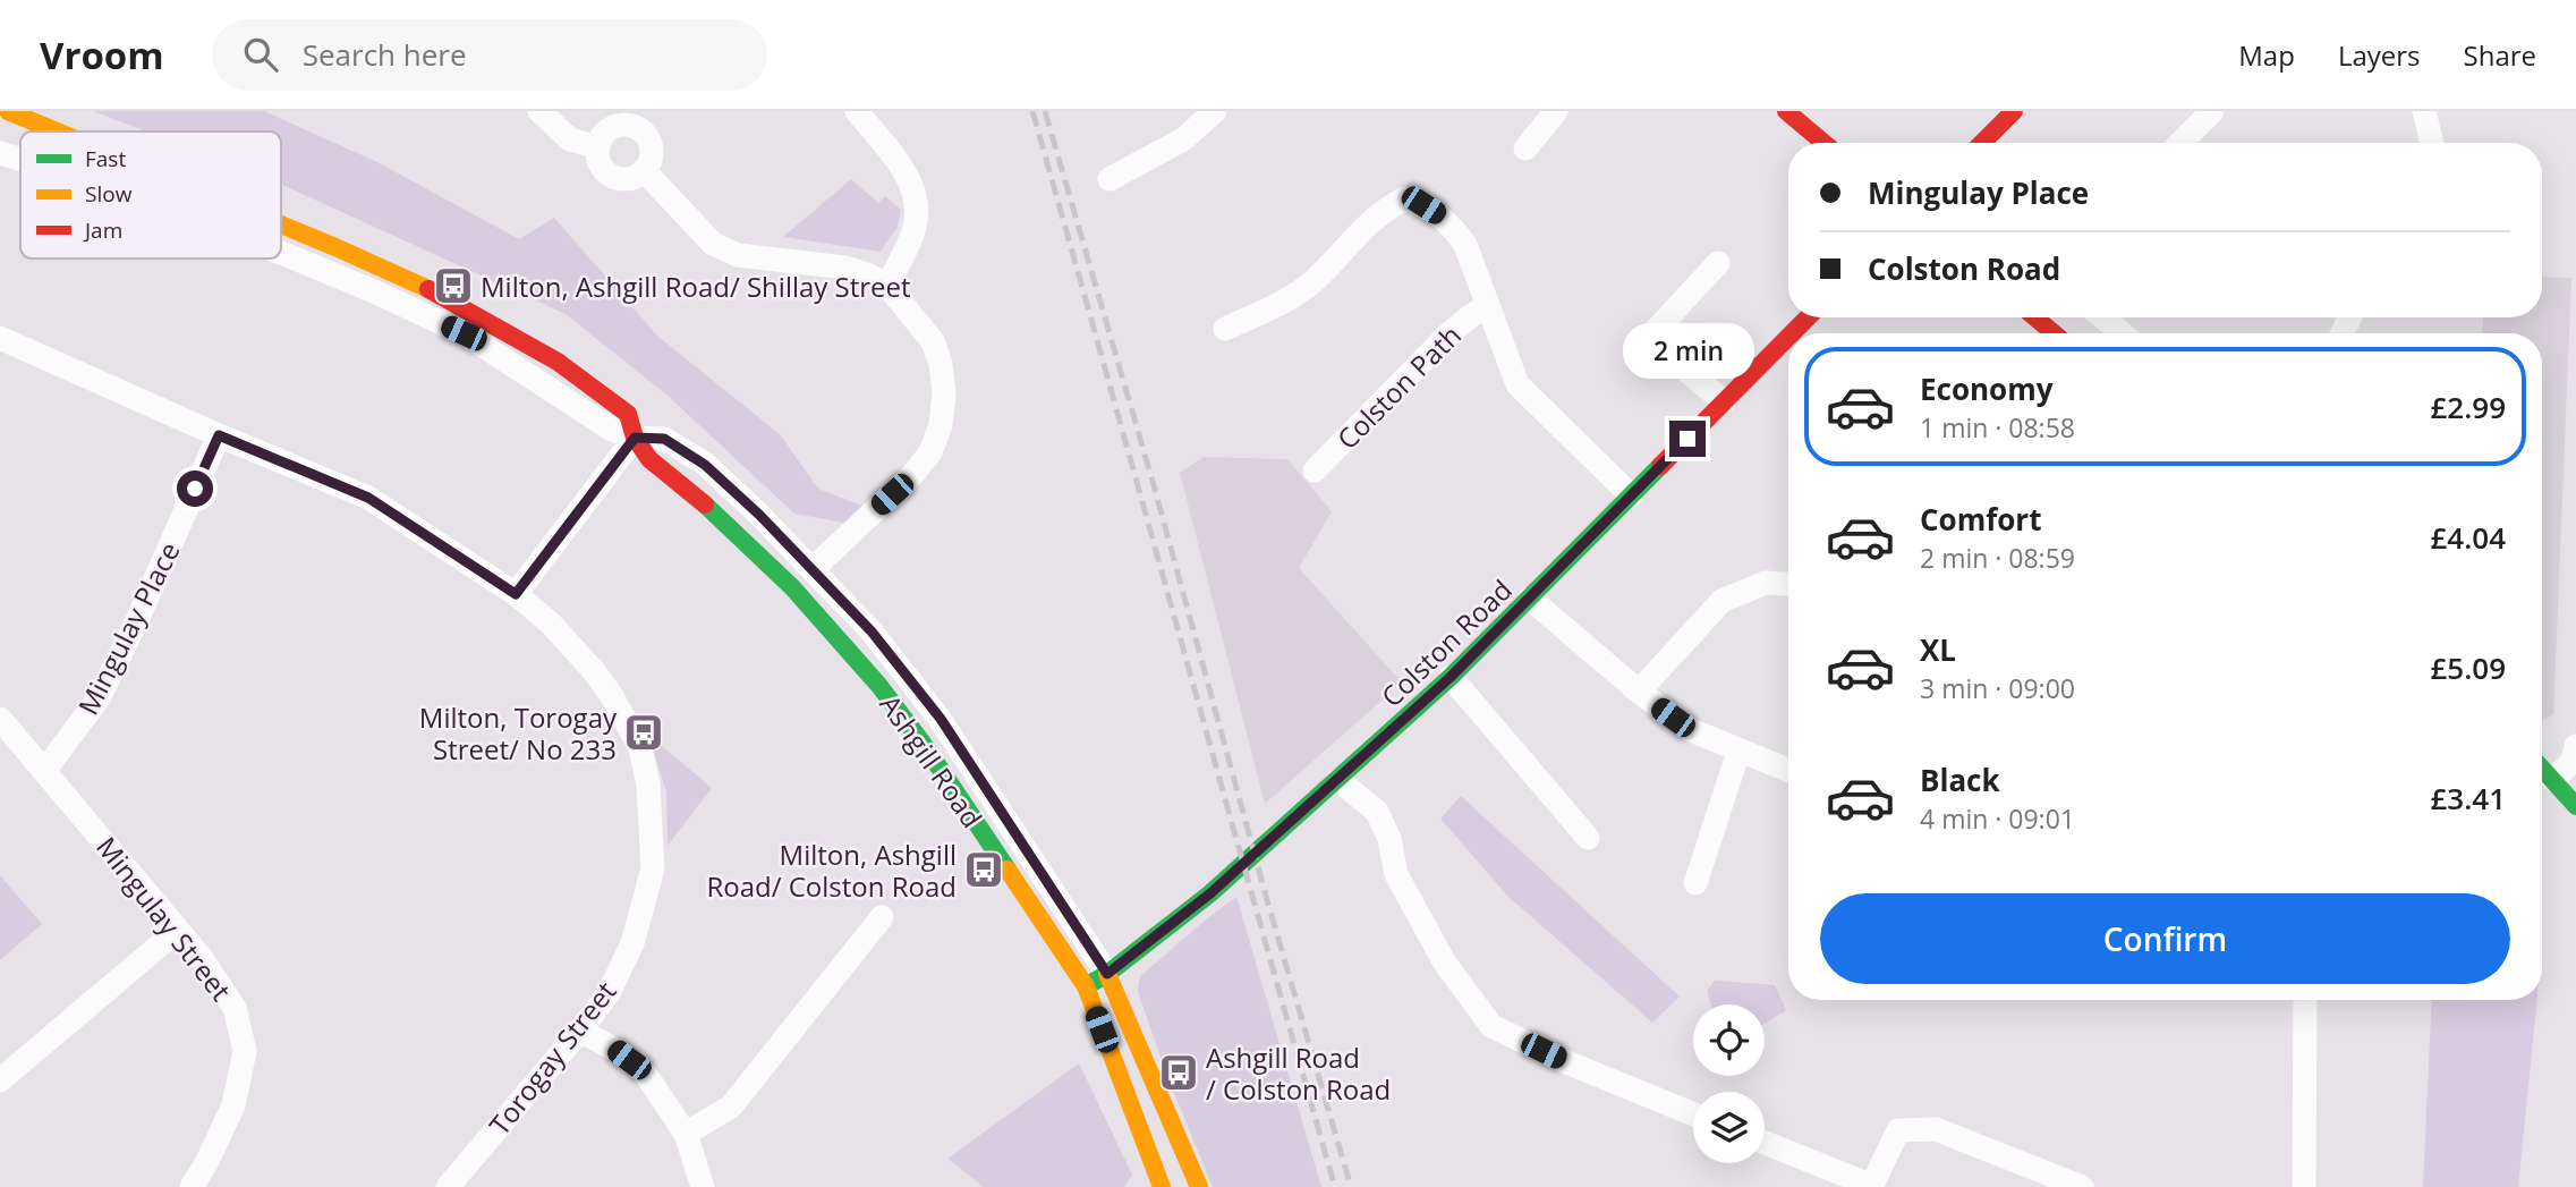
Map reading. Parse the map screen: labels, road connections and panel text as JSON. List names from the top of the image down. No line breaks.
{"streets":{"street":["Colston Path","Mingulay Place","Colston Road","Ashgill Road","Mingulay Street","Torogay Street"]},"crossings":[["Mingulay Place","Mingulay Street"],["Mingulay Place","Torogay Street"],["Colston Road","Ashgill Road"]],"places":{"bus stop":["Milton, Ashgill Road/ Shillay Street","Milton, Torogay Street/ No 233","Milton, Ashgill Road/ Colston Road","Ashgill Road / Colston Road"]},"legend":["Fast","Slow","Jam"],"page":{"header":"Vroom","search":"Search here","nav":["Map","Layers","Share"],"banner":["Mingulay Place","Colston Road"],"bubble":"2 min","list":[{"name":"Economy","note":"1 min · 08:58","value":"£2.99"},{"name":"Comfort","note":"2 min · 08:59","value":"£4.04"},{"name":"XL","note":"3 min · 09:00","value":"£5.09"},{"name":"Black","note":"4 min · 09:01","value":"£3.41"}],"buttons":"Confirm"}}
